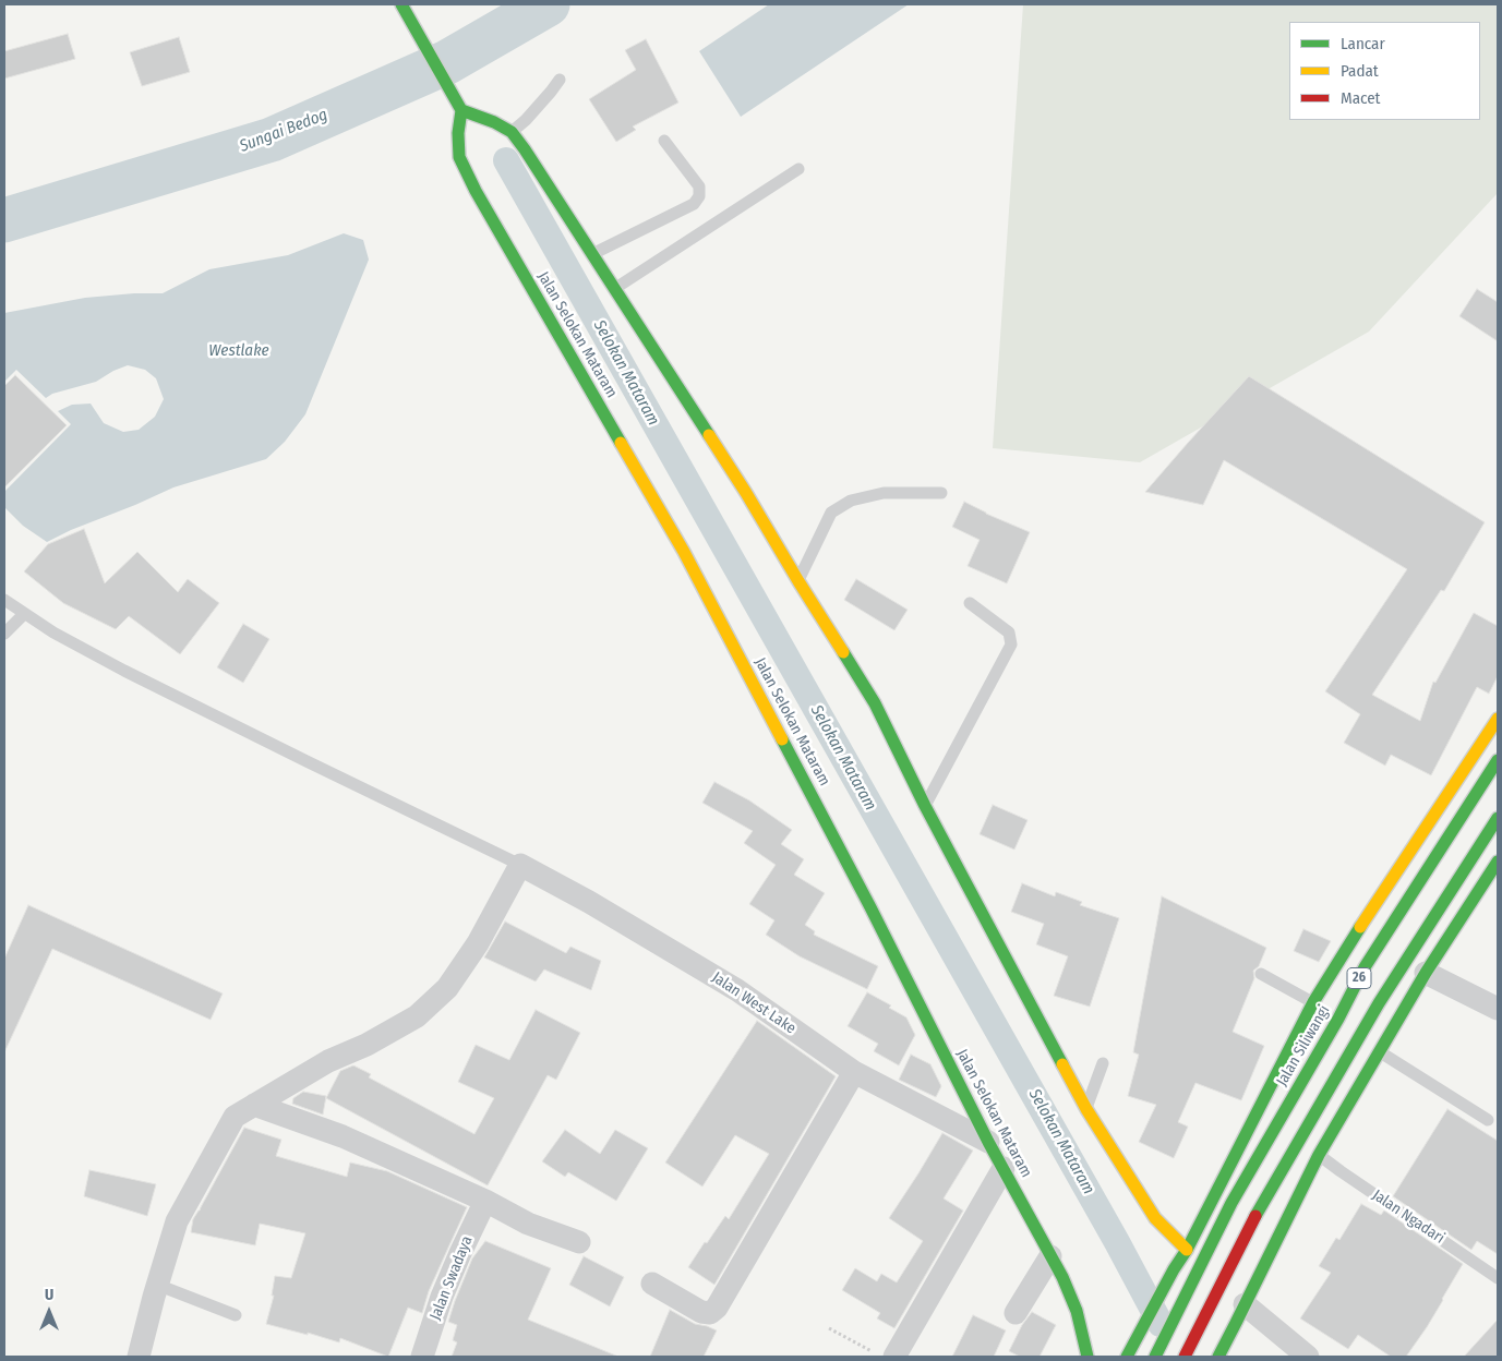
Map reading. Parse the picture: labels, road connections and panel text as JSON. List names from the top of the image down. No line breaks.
{"streets":{"main road":["Jalan Selokan Mataram","26","Jalan Siliwangi"],"street":["Jalan West Lake","Jalan Swadaya"],"lane":["Jalan Ngadari"]},"crossings":[["Jalan Selokan Mataram","Jalan West Lake"]],"water":["Sungai Bedog","Westlake","Selokan Mataram"],"legend":["Lancar","Padat","Macet"],"north":"top"}
